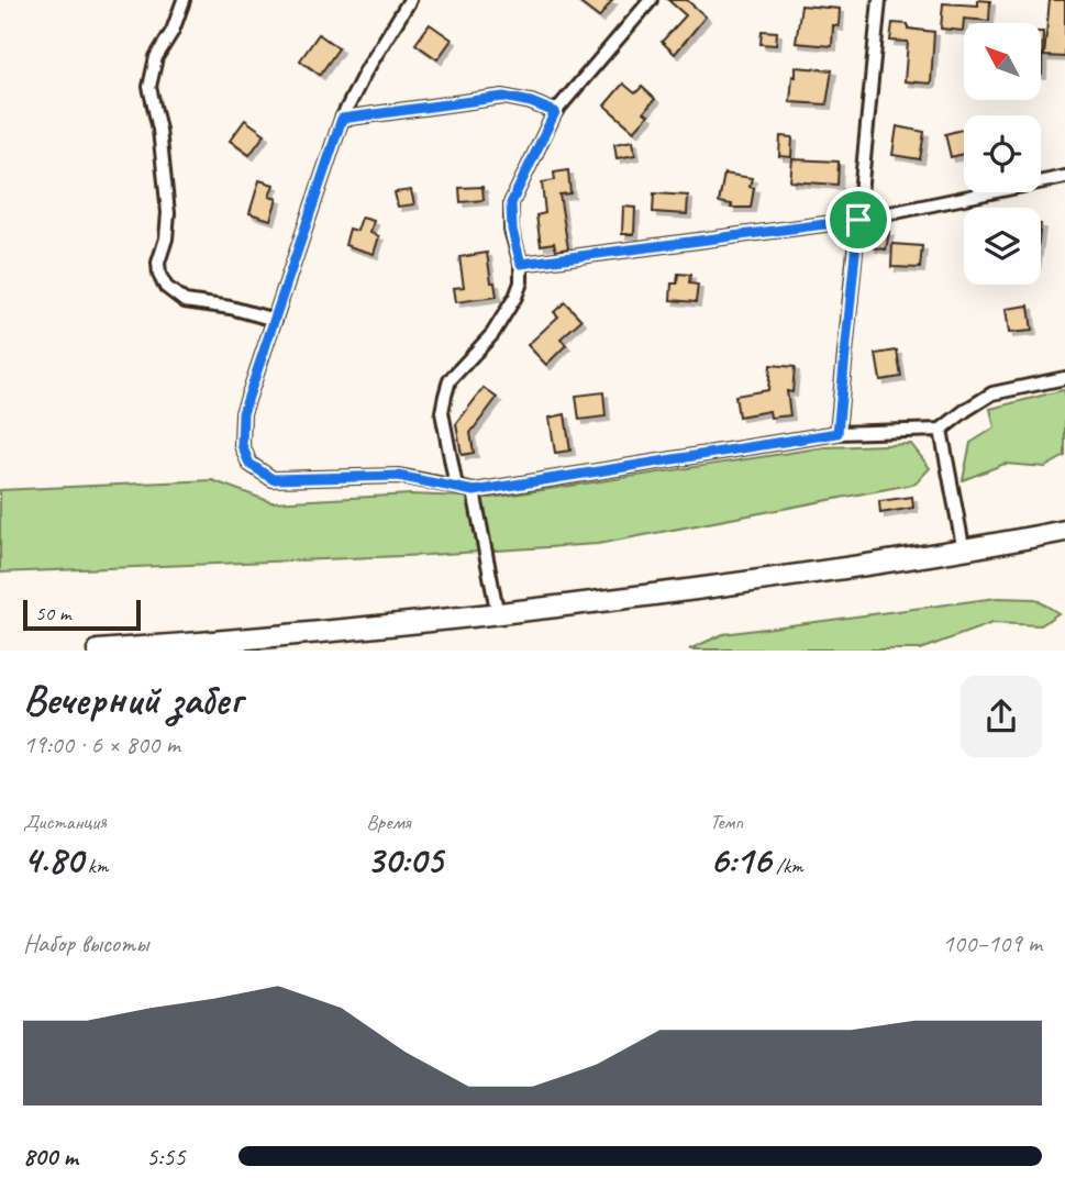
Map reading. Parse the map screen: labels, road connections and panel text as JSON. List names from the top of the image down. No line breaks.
{"scale_bar":"50 m","north":"top left","page":{"scale":"50 m","heading":["Вечерний забег","19:00 · 6 × 800 m"],"stats":[["Дистанция","4.80 km"],["Время","30:05"],["Темп","6:16 /km"]],"chart":["Набор высоты","100–109 m"],"list":[{"name":"800 m","note":"5:55"}]}}
